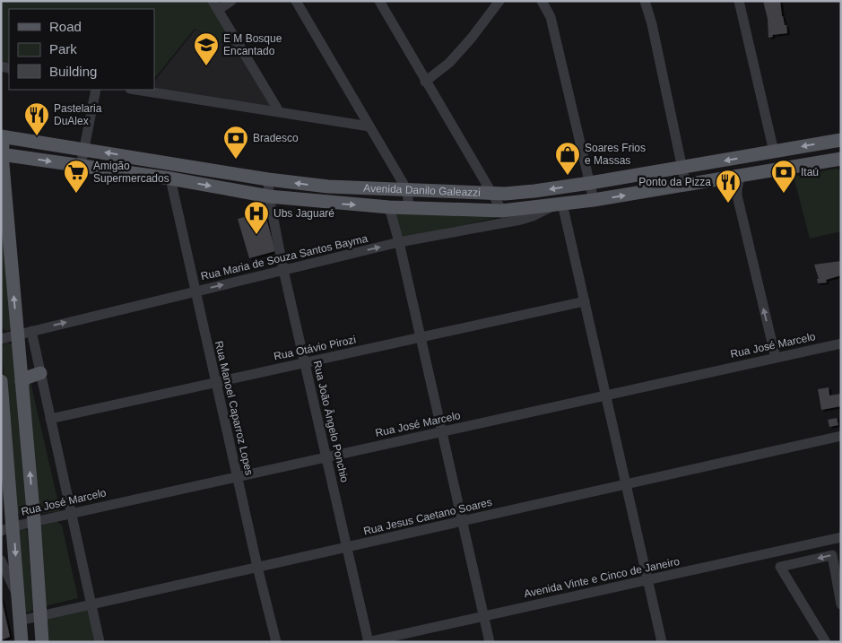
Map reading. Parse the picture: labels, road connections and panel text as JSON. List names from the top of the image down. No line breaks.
{"streets":{"main road":["Avenida Danilo Galeazzi"],"street":["Rua Maria de Souza Santos Bayma","Rua José Marcelo","Rua Otávio Pirozi","Rua Manoel Caparroz Lopes","Rua João Ângelo Ponchio","Rua Jesus Caetano Soares","Avenida Vinte e Cinco de Janeiro"]},"crossings":[["Avenida Danilo Galeazzi","Rua Maria de Souza Santos Bayma"],["Avenida Danilo Galeazzi","Rua Manoel Caparroz Lopes"],["Avenida Danilo Galeazzi","Rua João Ângelo Ponchio"],["Rua Maria de Souza Santos Bayma","Rua Manoel Caparroz Lopes"],["Rua Maria de Souza Santos Bayma","Rua João Ângelo Ponchio"],["Rua José Marcelo","Rua Manoel Caparroz Lopes"],["Rua José Marcelo","Rua João Ângelo Ponchio"],["Rua Otávio Pirozi","Rua Manoel Caparroz Lopes"],["Rua Otávio Pirozi","Rua João Ângelo Ponchio"],["Rua Manoel Caparroz Lopes","Rua Jesus Caetano Soares"],["Rua João Ângelo Ponchio","Rua Jesus Caetano Soares"],["Rua João Ângelo Ponchio","Avenida Vinte e Cinco de Janeiro"]],"one_way":["Rua Maria de Souza Santos Bayma"],"places":{"school or university":["E M Bosque Encantado"],"restaurant":["Pastelaria DuAlex","Ponto da Pizza"],"bank":["Bradesco","Itaú"],"shop":["Soares Frios e Massas"],"supermarket":["Amigão Supermercados"],"hospital":["Ubs Jaguaré"]},"legend":["Road","Park","Building"]}
